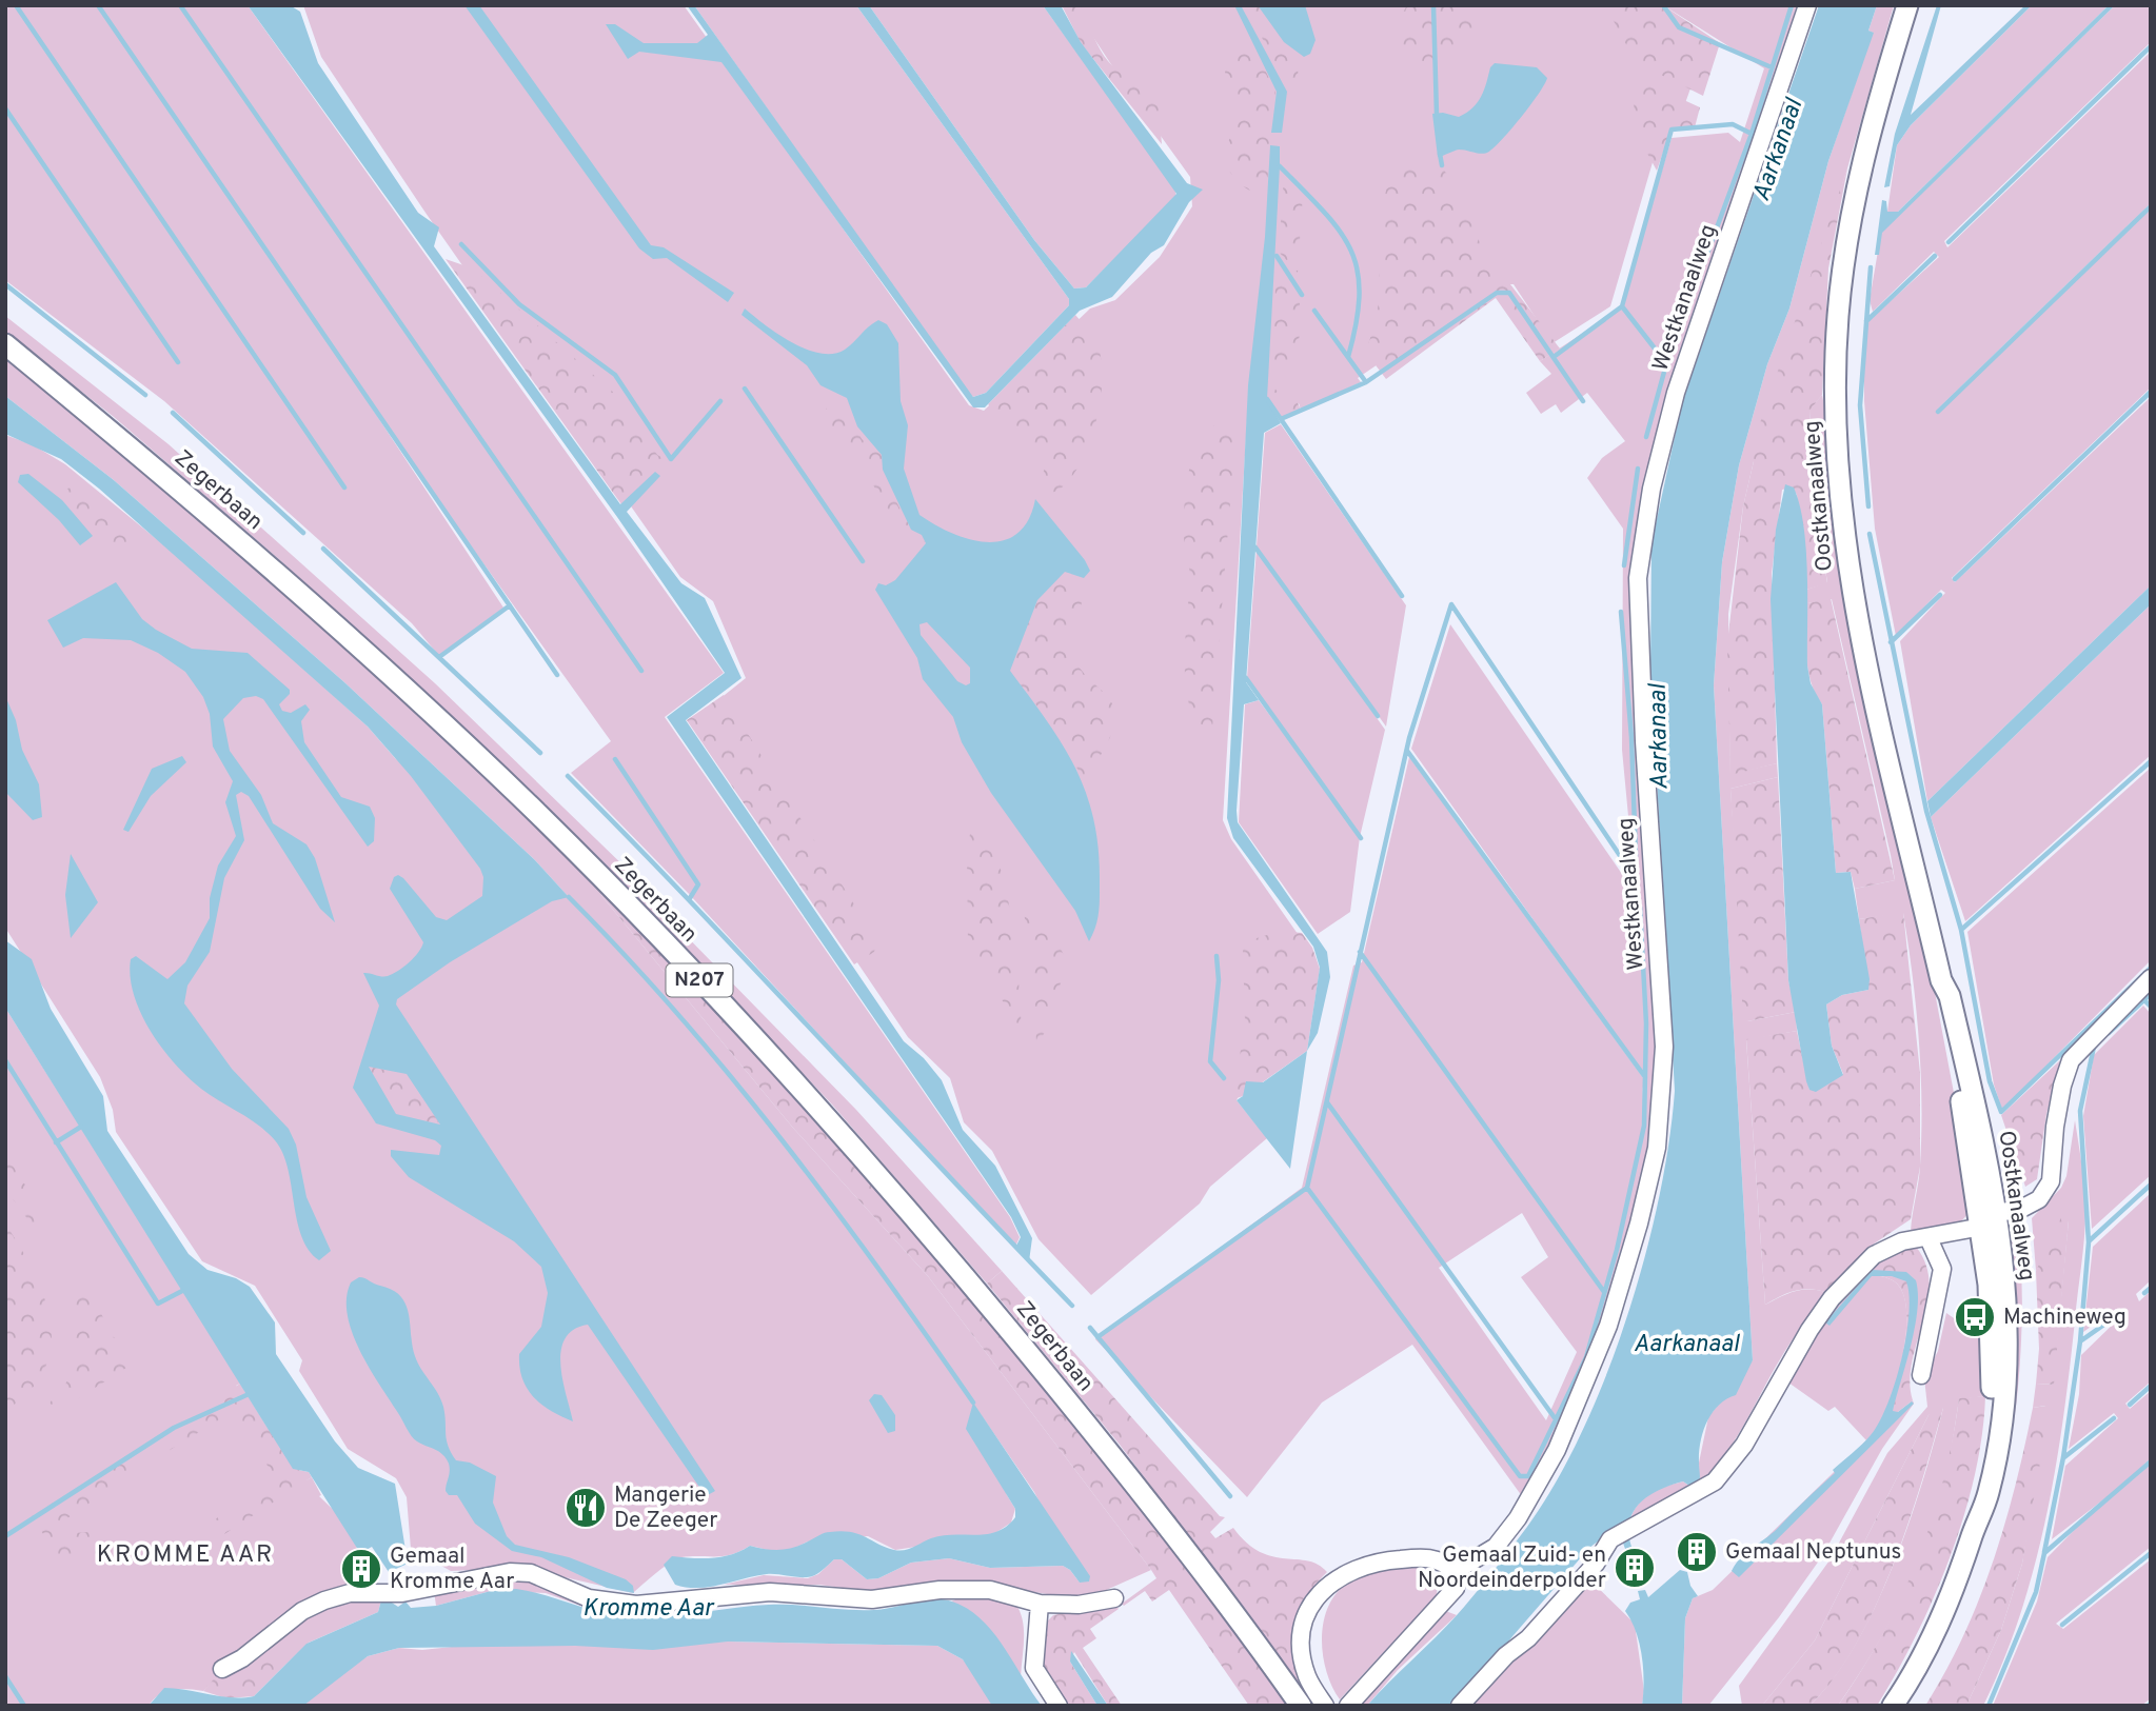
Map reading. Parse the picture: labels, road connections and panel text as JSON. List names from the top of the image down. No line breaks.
{"streets":{"main road":["Zegerbaan","Oostkanaalweg","N207"],"street":["Westkanaalweg"]},"districts":["KROMME AAR"],"water":["Aarkanaal","Kromme Aar"],"places":{"bus stop":["Machineweg"],"restaurant":["Mangerie De Zeeger"],"building":["Gemaal Neptunus","Gemaal Zuid- en Noordeinderpolder","Gemaal Kromme Aar"]}}
